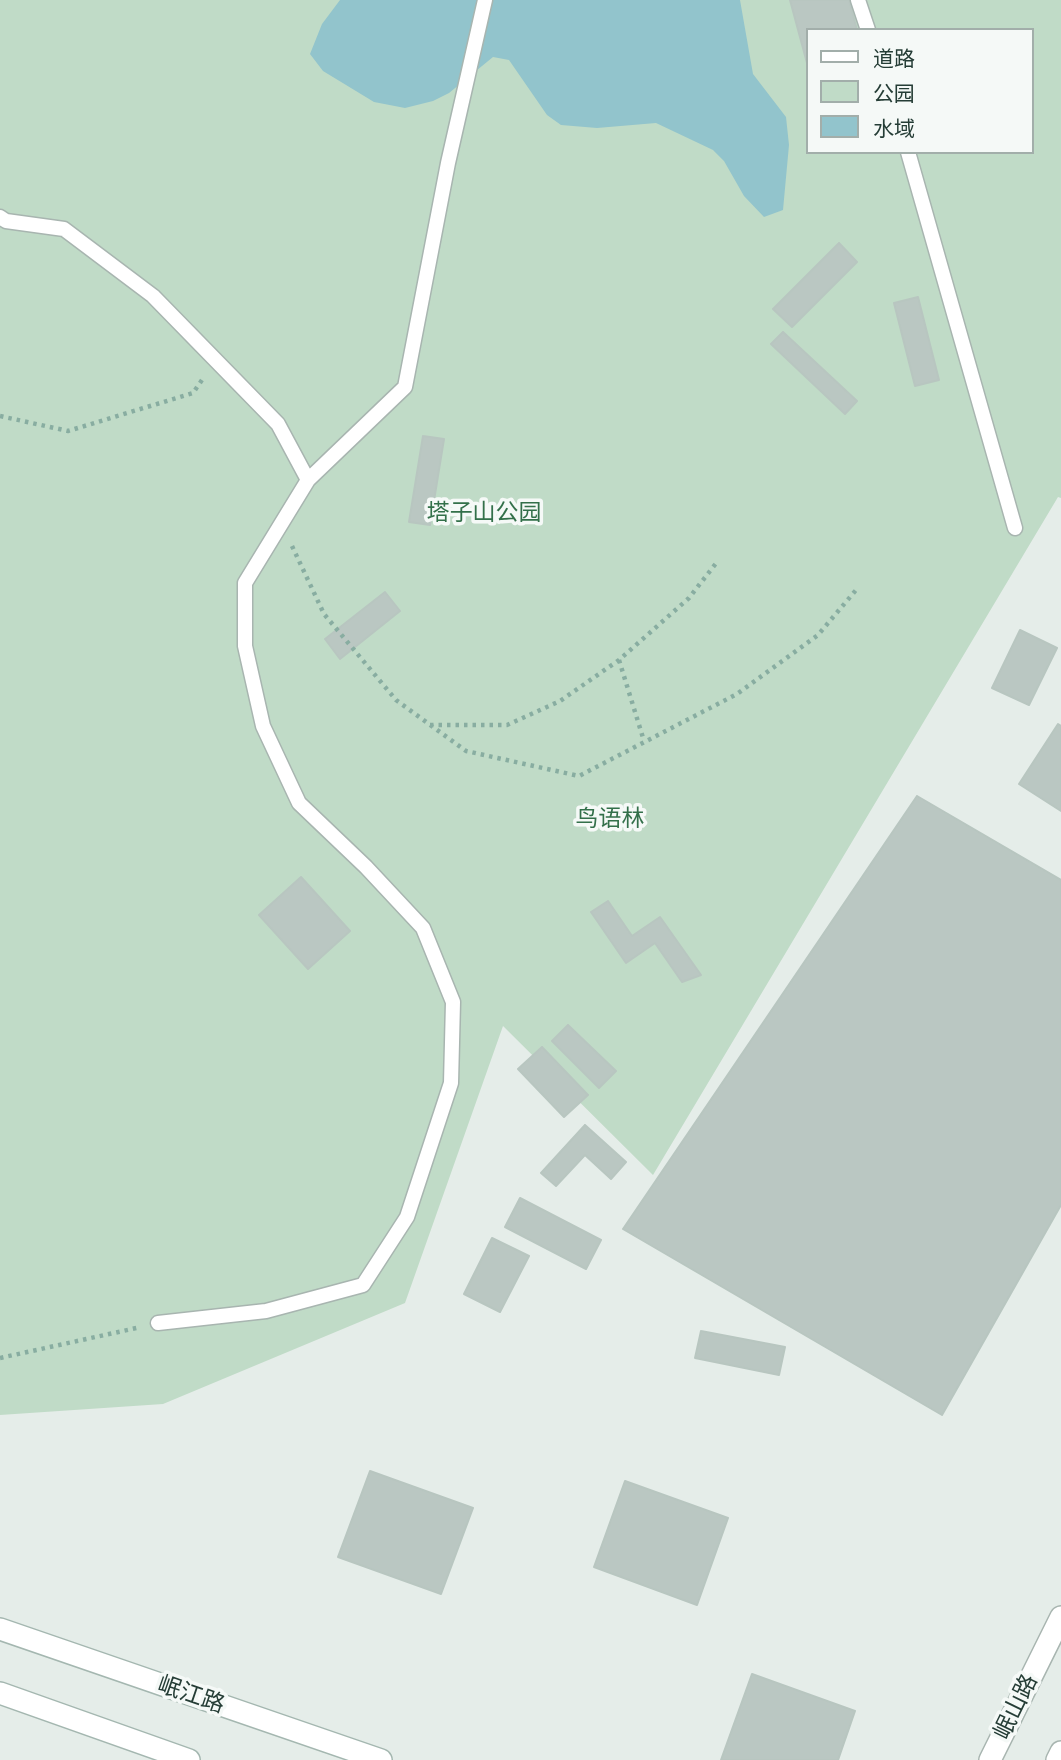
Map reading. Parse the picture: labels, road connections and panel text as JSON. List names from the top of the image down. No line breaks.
{"streets":{"main road":["岷江路","岷山路"]},"parks":["塔子山公园","鸟语林"],"legend":["道路","公园","水域"]}
